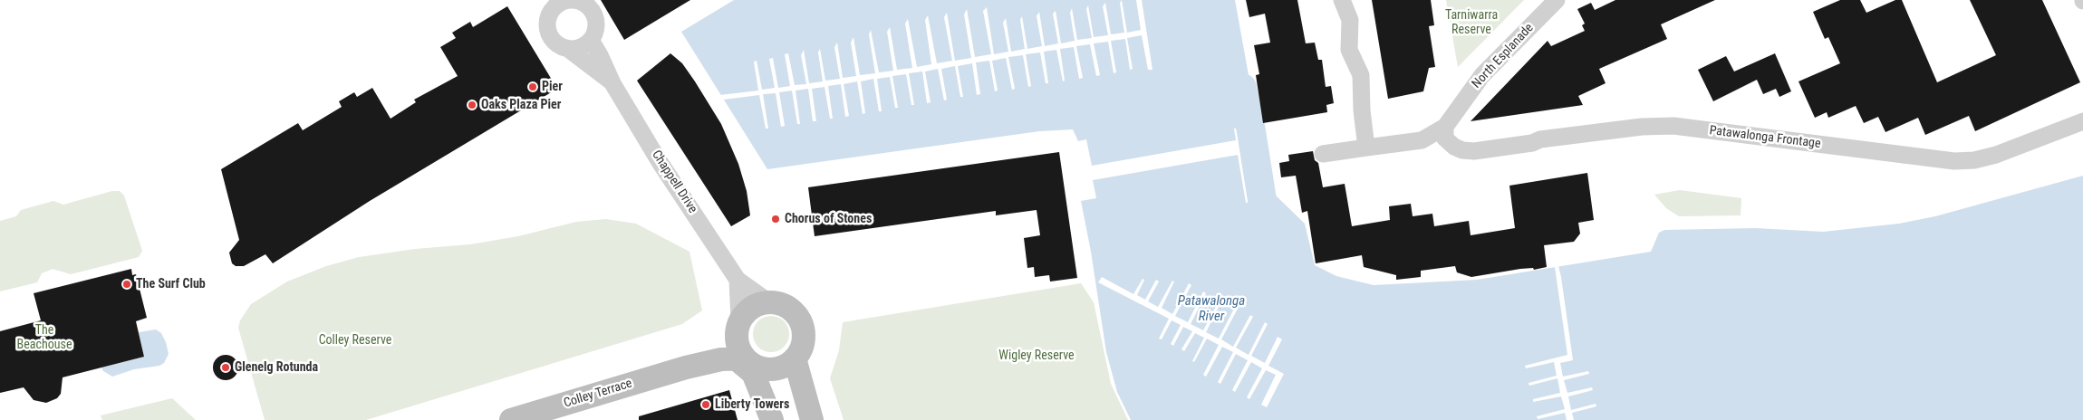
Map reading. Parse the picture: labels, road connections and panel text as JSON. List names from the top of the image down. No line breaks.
{"streets":{"street":["North Esplanade","Patawalonga Frontage","Chappell Drive","Colley Terrace"]},"crossings":[["North Esplanade","Patawalonga Frontage"],["Chappell Drive","Colley Terrace"]],"water":["Patawalonga River"],"parks":["Tarniwarra Reserve","The Beachouse","Colley Reserve","Wigley Reserve"],"places":["Pier","Oaks Plaza Pier","Chorus of Stones","The Surf Club","Glenelg Rotunda","Liberty Towers"]}
